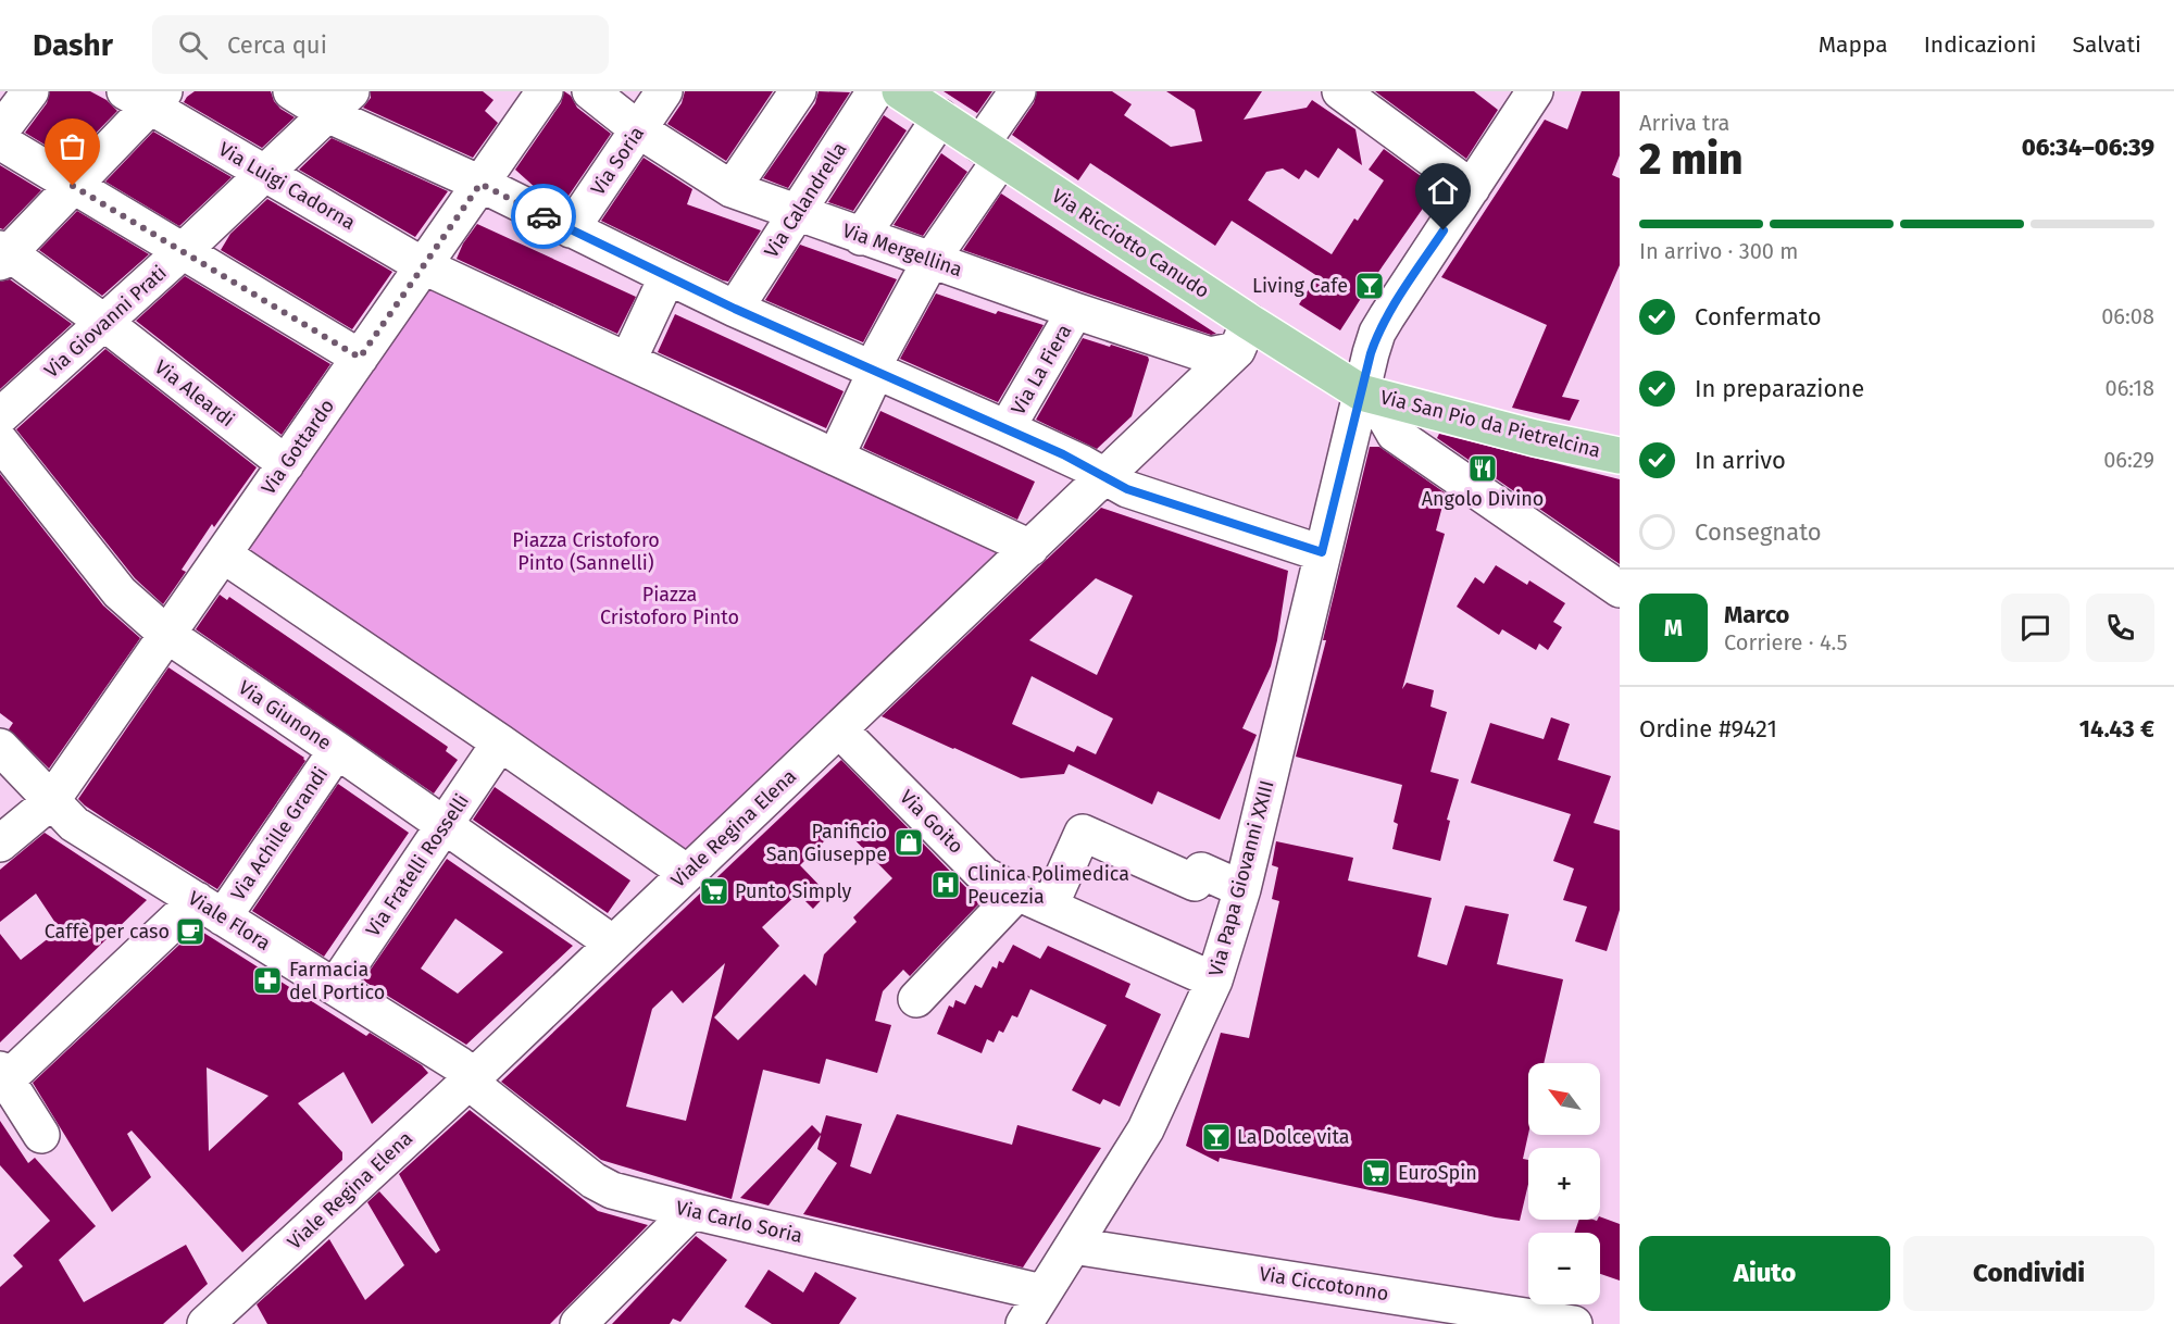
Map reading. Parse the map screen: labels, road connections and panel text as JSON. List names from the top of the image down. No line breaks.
{"streets":{"main road":["Via Ricciotto Canudo","Via San Pio da Pietrelcina"],"street":["Via Soria","Via Luigi Cadorna","Via Calandrella","Via Mergellina","Via Giovanni Prati","Via La Fiera","Via Aleardi","Via Gottardo","Via Giunone","Via Goito","Viale Regina Elena","Via Achille Grandi","Via Fratelli Rosselli","Via Papa Giovanni XXIII","Viale Flora","Via Carlo Soria","Via Ciccotonno"]},"crossings":[["Via Soria","Via Mergellina"],["Via Luigi Cadorna","Via Giovanni Prati"],["Via Luigi Cadorna","Via Gottardo"],["Via Calandrella","Via Mergellina"],["Via Ricciotto Canudo","Via Mergellina"],["Via Ricciotto Canudo","Via San Pio da Pietrelcina"],["Via Ricciotto Canudo","Viale Regina Elena"],["Via Ricciotto Canudo","Via Papa Giovanni XXIII"],["Via Mergellina","Via La Fiera"],["Via Mergellina","Viale Regina Elena"],["Via Giovanni Prati","Via Aleardi"],["Via Aleardi","Via Gottardo"],["Via San Pio da Pietrelcina","Via Papa Giovanni XXIII"],["Via Gottardo","Via Giunone"],["Via Gottardo","Viale Flora"],["Via Giunone","Viale Regina Elena"],["Via Giunone","Via Achille Grandi"],["Via Giunone","Via Fratelli Rosselli"],["Via Goito","Viale Regina Elena"],["Via Goito","Via Papa Giovanni XXIII"],["Viale Regina Elena","Viale Flora"],["Viale Regina Elena","Via Carlo Soria"],["Via Achille Grandi","Viale Flora"],["Via Fratelli Rosselli","Viale Flora"],["Via Papa Giovanni XXIII","Via Carlo Soria"],["Via Papa Giovanni XXIII","Via Ciccotonno"],["Viale Flora","Via Carlo Soria"]],"parks":["Piazza Cristoforo Pinto (Sannelli)","Piazza Cristoforo Pinto"],"places":{"bar":["Living Cafe","La Dolce vita"],"restaurant":["Angolo Divino"],"shop":["Panificio San Giuseppe"],"hospital":["Clinica Polimedica Peucezia"],"supermarket":["Punto Simply","EuroSpin"],"cafe":["Caffè per caso"],"pharmacy":["Farmacia del Portico"]},"north":"top left","page":{"header":"Dashr","search":"Cerca qui","nav":["Mappa","Indicazioni","Salvati"],"heading":["2 min","Arriva tra","06:34–06:39"],"panel":["Marco","Corriere · 4.5","Ordine #9421","14.43 €"],"bar":"In arrivo · 300 m","list":[["Confermato","06:08"],["In preparazione","06:18"],["In arrivo","06:29"],"Consegnato"],"round":"M","map_buttons":["+","−"],"buttons":["Aiuto","Condividi"]}}
